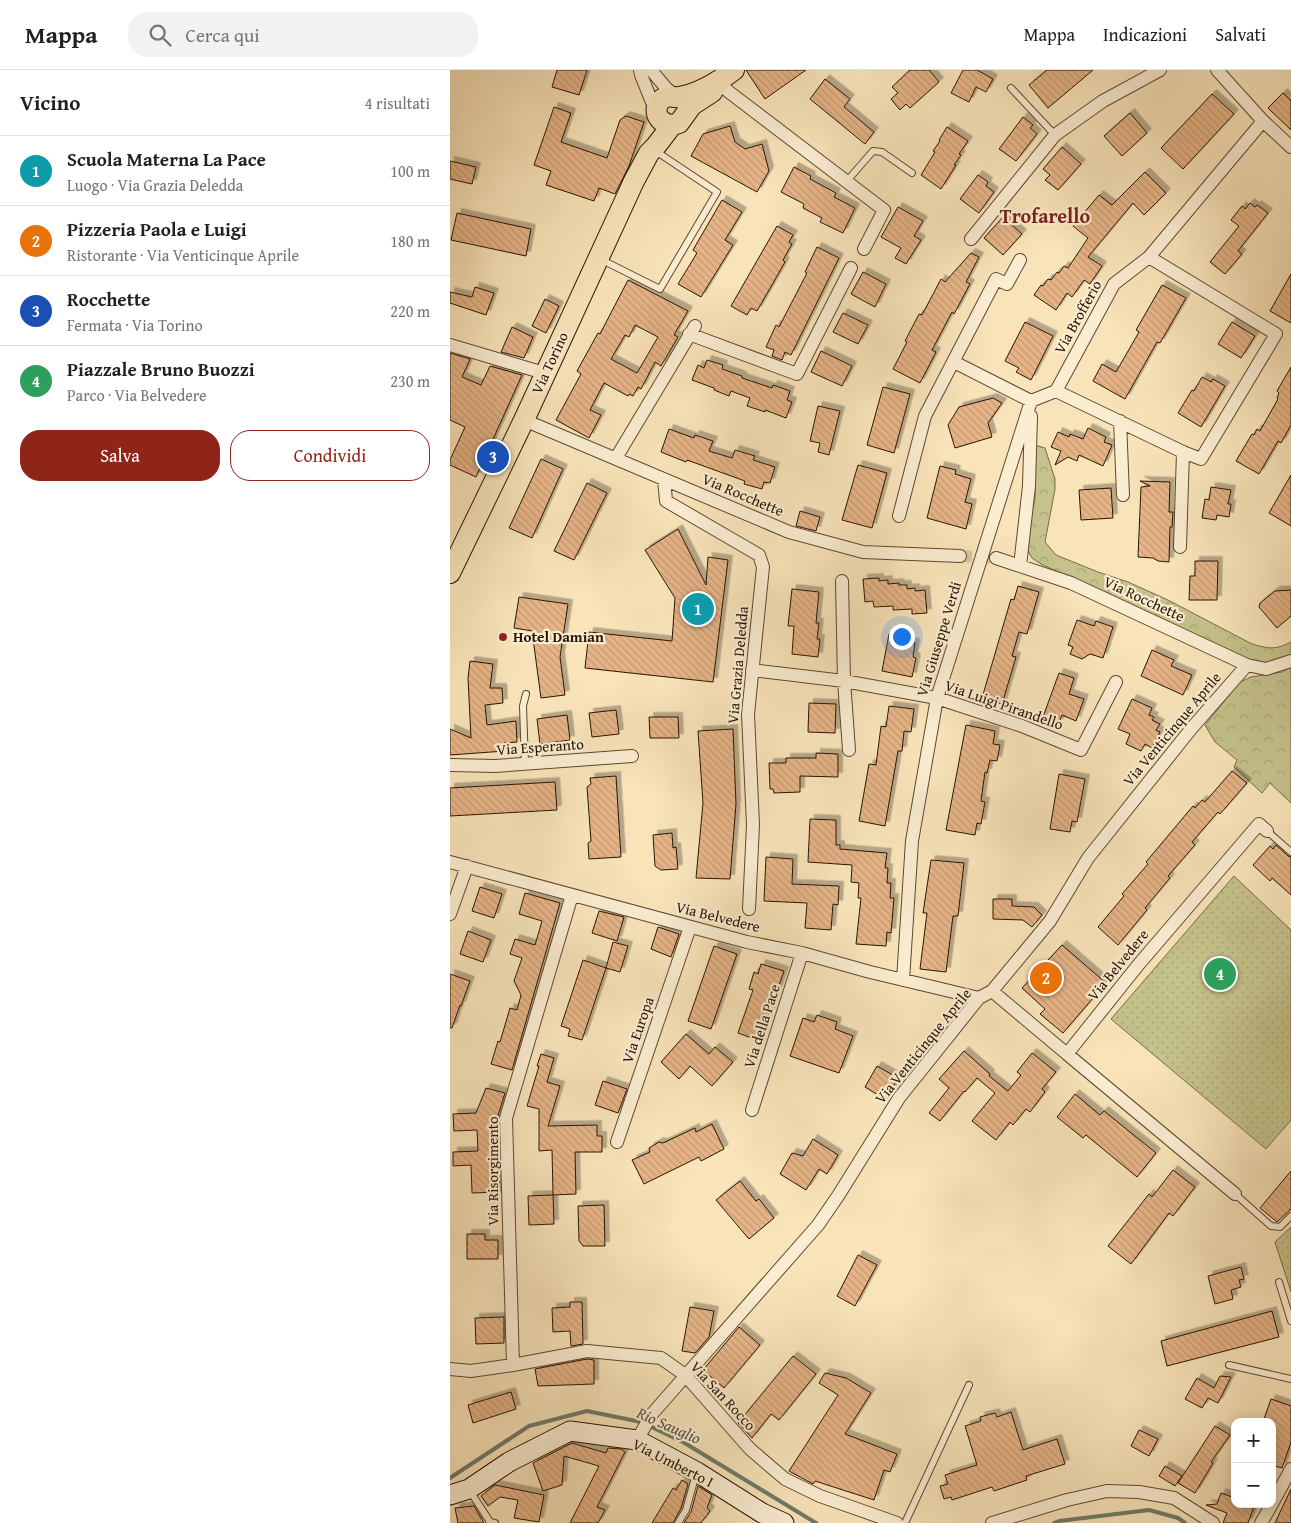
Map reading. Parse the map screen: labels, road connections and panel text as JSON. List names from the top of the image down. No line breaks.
{"streets":{"main road":["Via Torino"],"street":["Via Brofferio","Via Rocchette","Via Giuseppe Verdi","Via Grazia Deledda","Via Luigi Pirandello","Via Venticinque Aprile","Via Esperanto","Via Belvedere","Via della Pace","Via Europa","Via Risorgimento","Via San Rocco","Via Umberto I"]},"crossings":[["Via Torino","Via Rocchette"],["Via Rocchette","Via Grazia Deledda"],["Via Rocchette","Via Venticinque Aprile"],["Via Giuseppe Verdi","Via Luigi Pirandello"],["Via Giuseppe Verdi","Via Belvedere"],["Via Grazia Deledda","Via Luigi Pirandello"],["Via Venticinque Aprile","Via Belvedere"],["Via Venticinque Aprile","Via San Rocco"],["Via Venticinque Aprile","Via Umberto I"],["Via Belvedere","Via della Pace"],["Via Belvedere","Via Europa"],["Via Belvedere","Via Risorgimento"],["Via Risorgimento","Via San Rocco"]],"districts":["Trofarello"],"water":["Rio Sauglio"],"places":["Hotel Damian"],"page":{"header":"Mappa","search":"Cerca qui","nav":["Mappa","Indicazioni","Salvati"],"heading":["Vicino","4 risultati"],"list":[{"mark":"1","name":"Scuola Materna La Pace","note":"Luogo · Via Grazia Deledda","value":"100 m"},{"mark":"2","name":"Pizzeria Paola e Luigi","note":"Ristorante · Via Venticinque Aprile","value":"180 m"},{"mark":"3","name":"Rocchette","note":"Fermata · Via Torino","value":"220 m"},{"mark":"4","name":"Piazzale Bruno Buozzi","note":"Parco · Via Belvedere","value":"230 m"}],"buttons":["Salva","Condividi"],"pins":["3","1","4","2"],"map_buttons":["+","−"]}}
